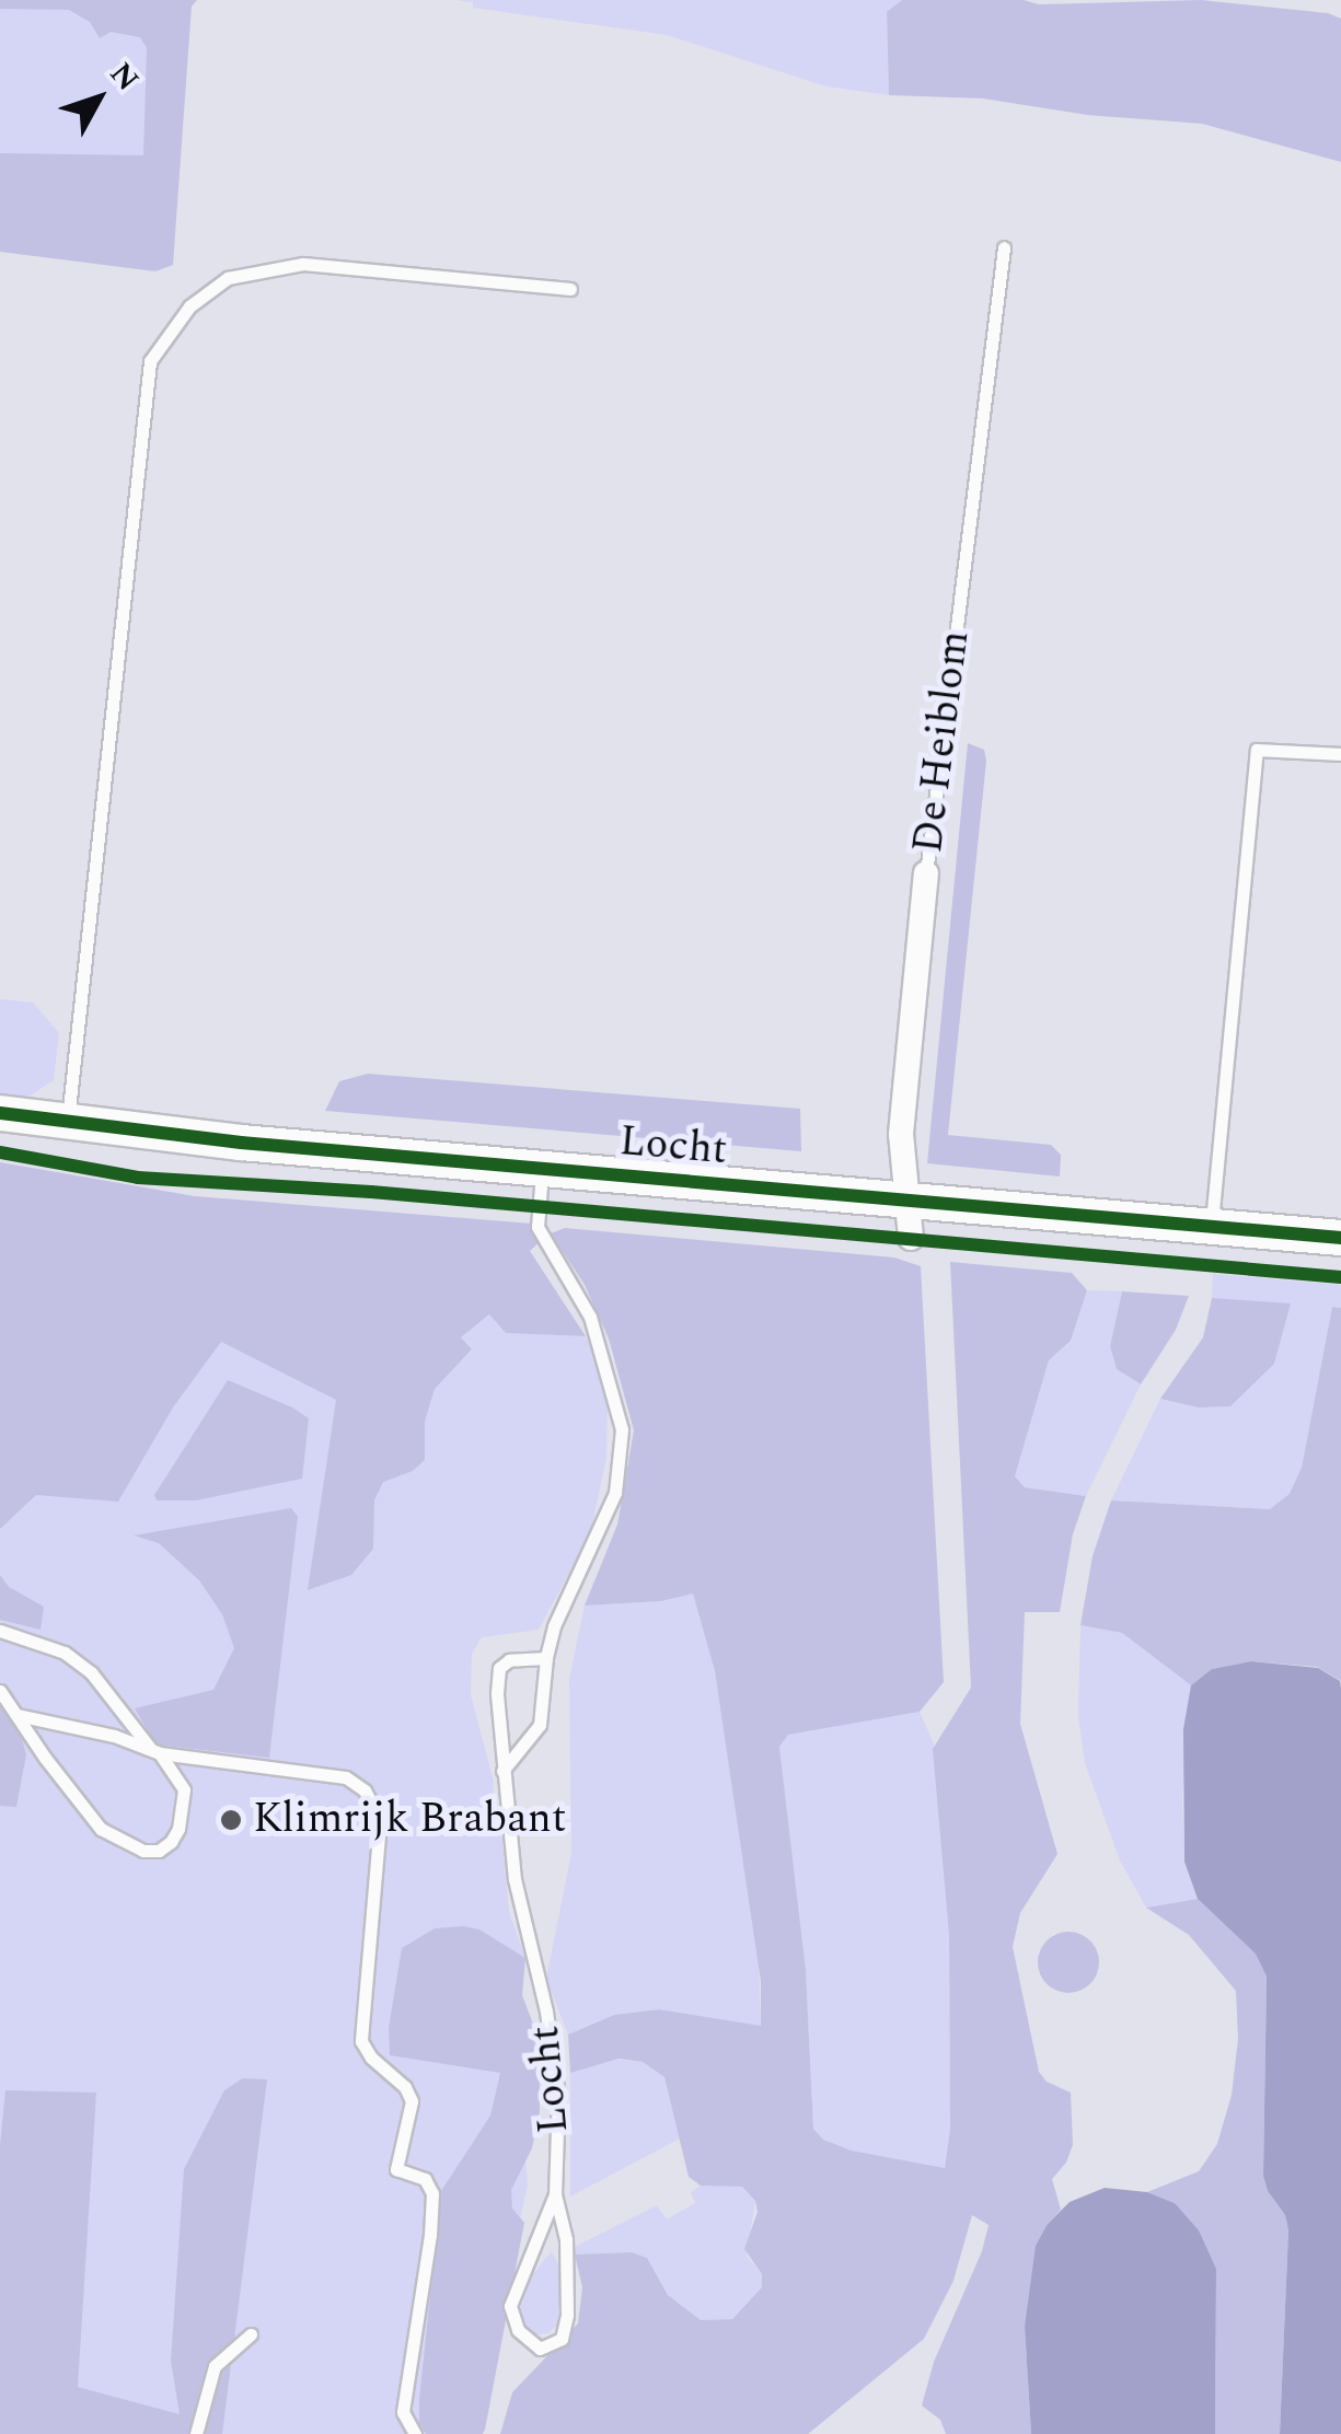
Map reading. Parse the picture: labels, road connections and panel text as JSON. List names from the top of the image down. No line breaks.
{"streets":{"street":["De Heiblom","Locht"]},"crossings":[["De Heiblom","Locht"]],"places":["Klimrijk Brabant"],"north":"top right"}
